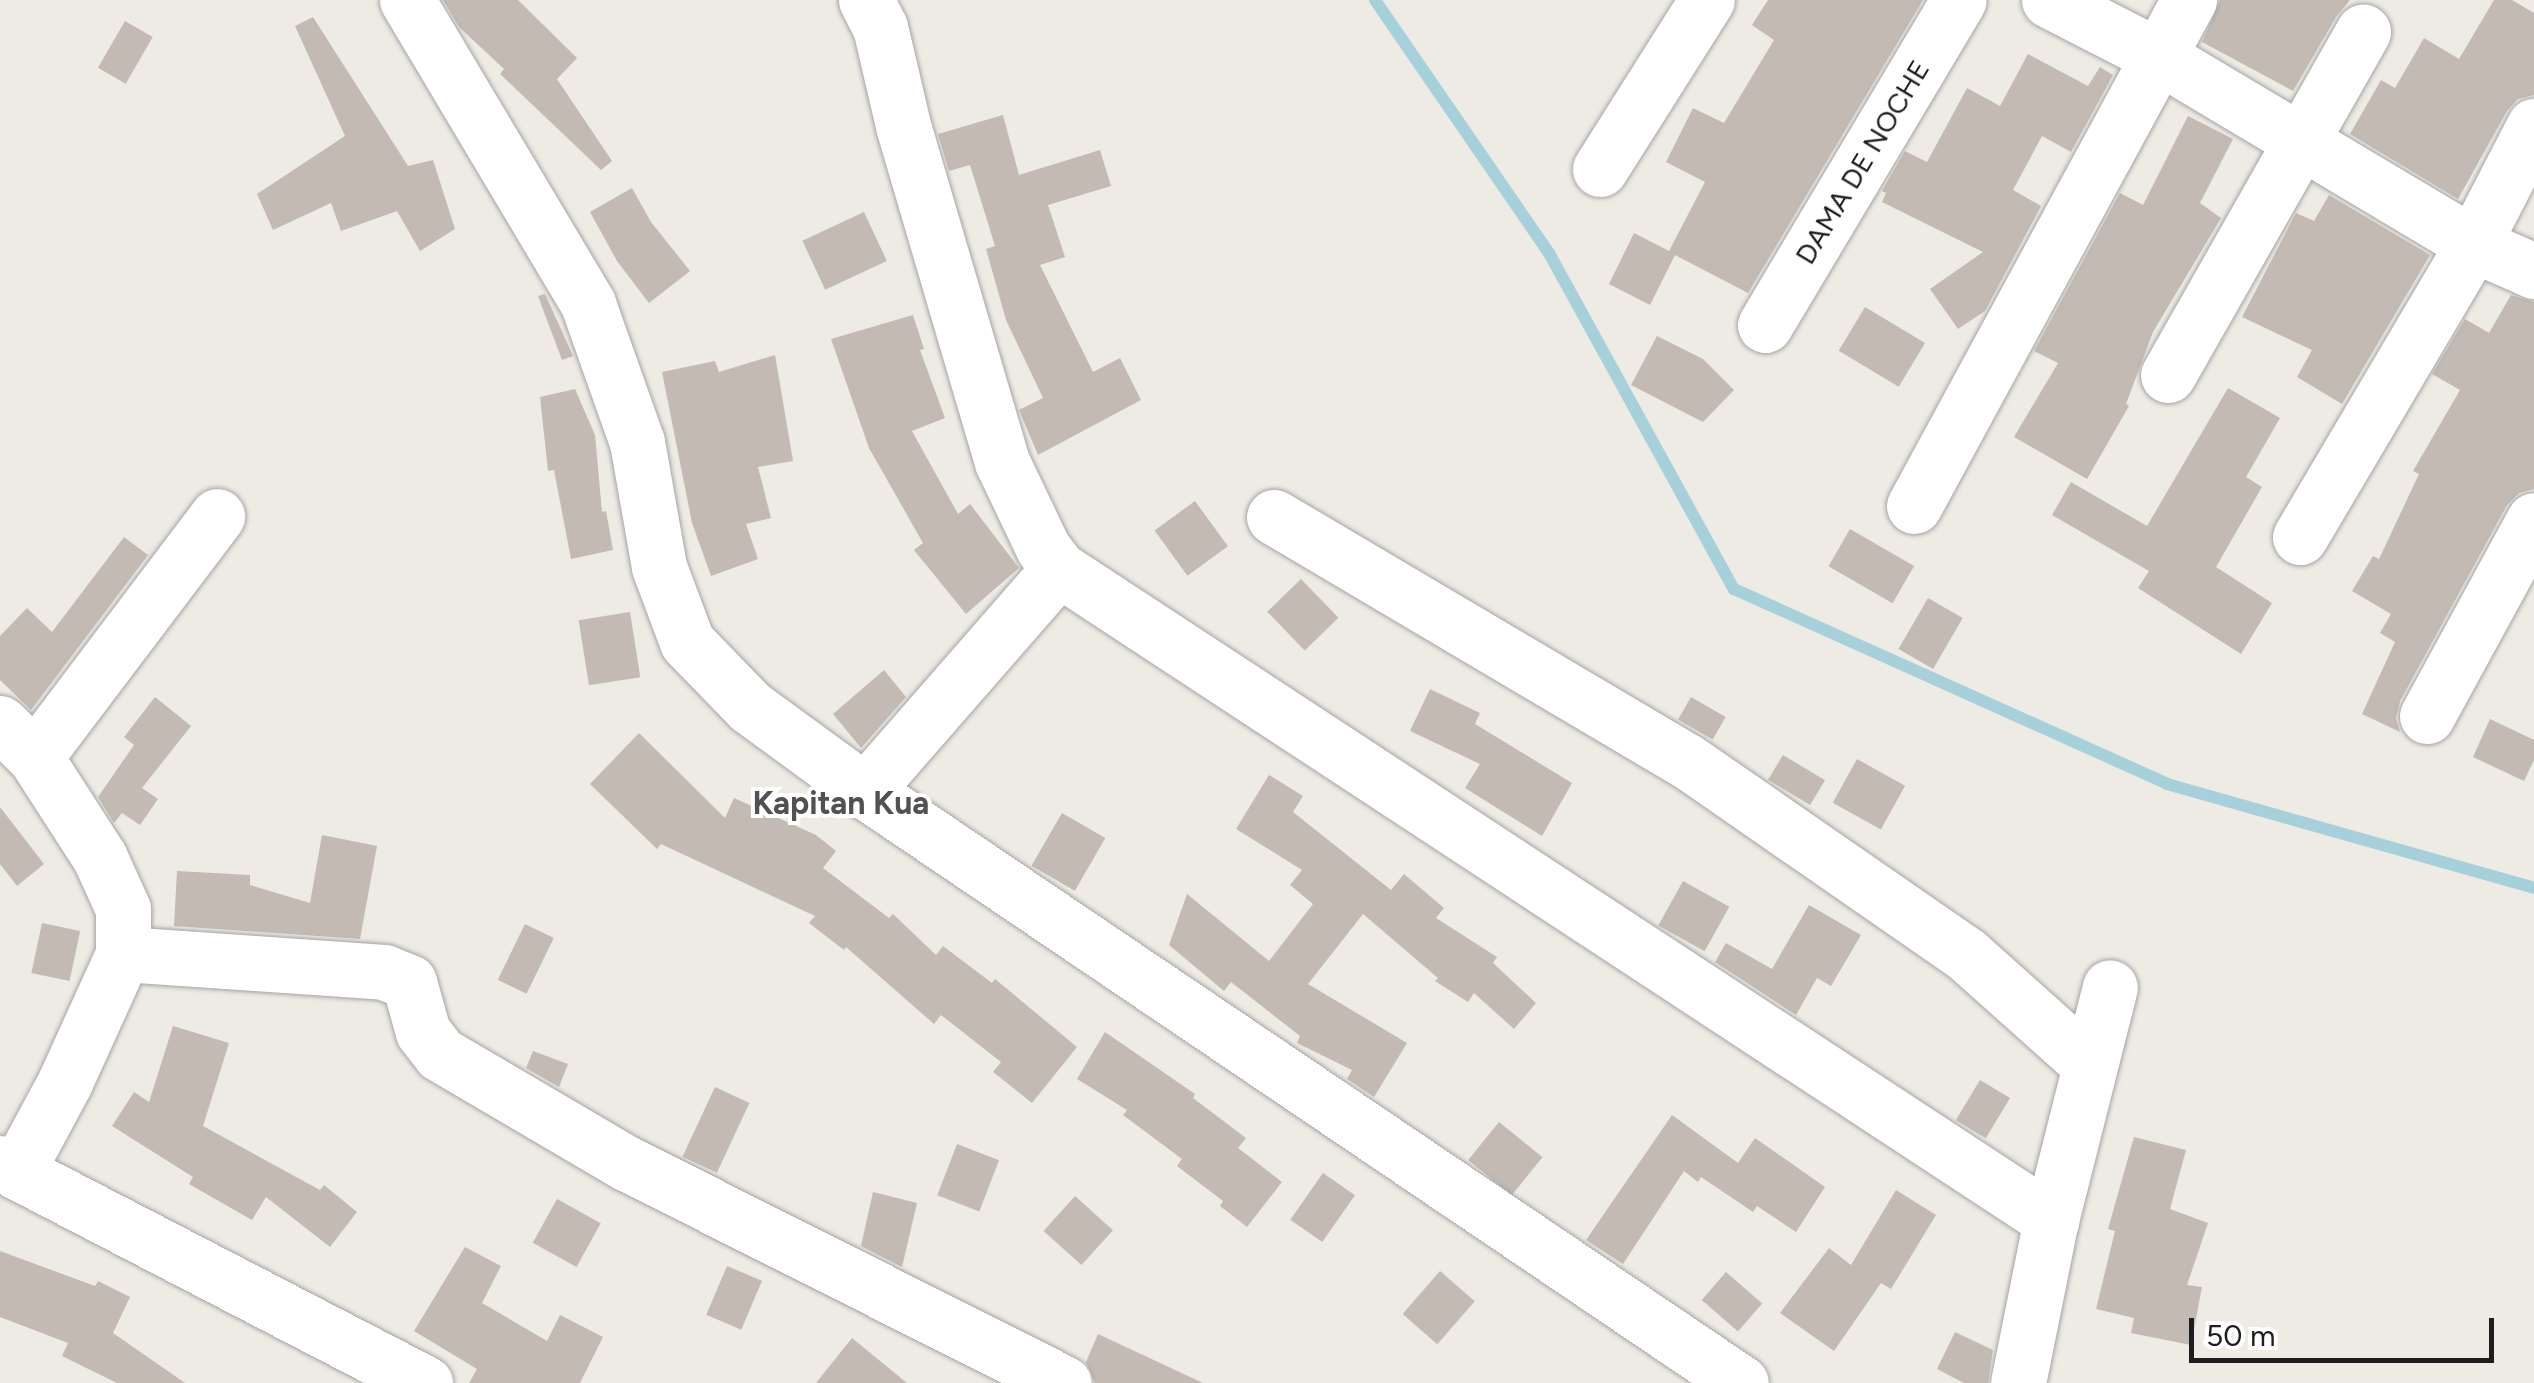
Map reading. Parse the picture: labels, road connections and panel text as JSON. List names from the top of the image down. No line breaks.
{"streets":{"street":["DAMA DE NOCHE"]},"districts":["Kapitan Kua"],"scale_bar":"50 m"}
